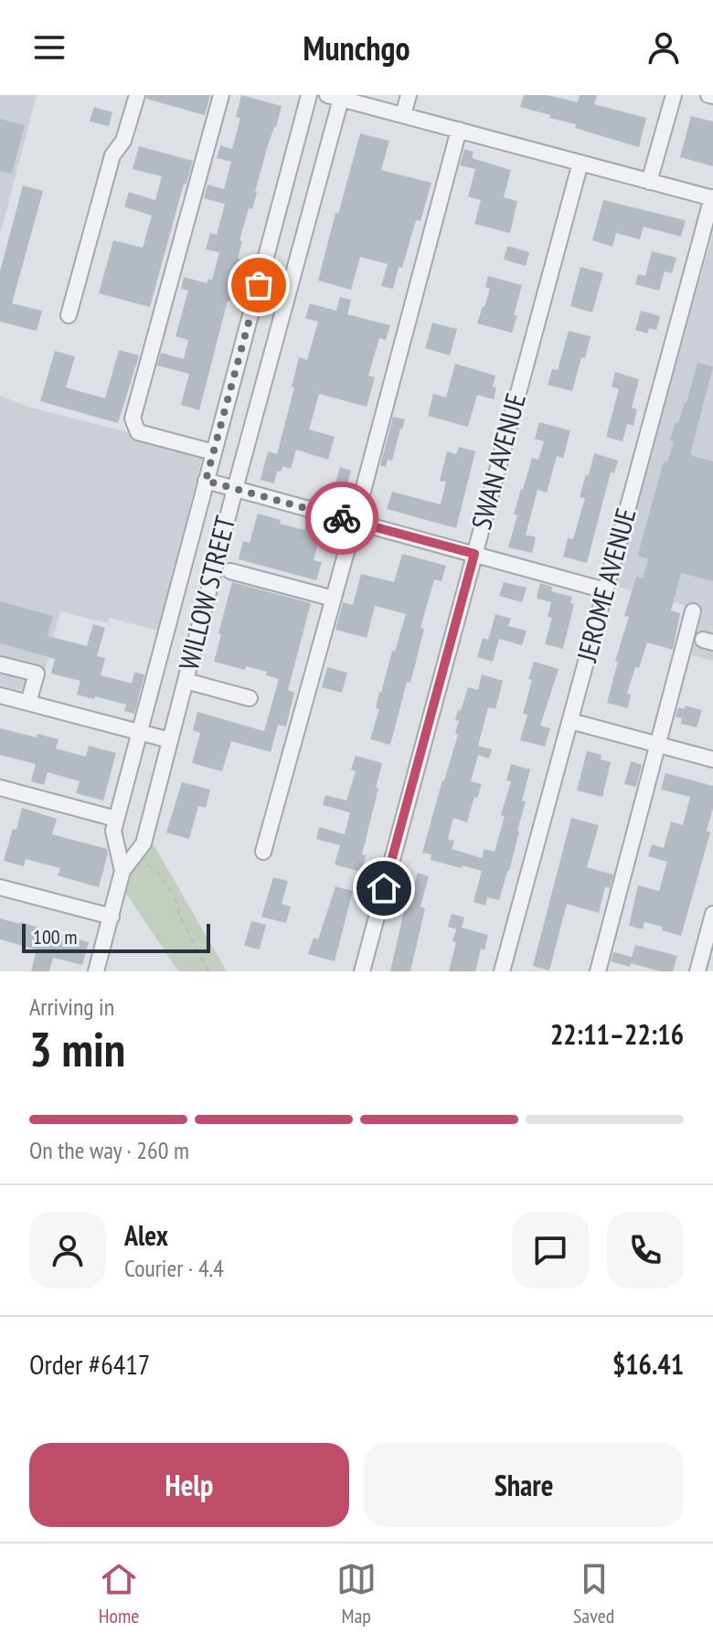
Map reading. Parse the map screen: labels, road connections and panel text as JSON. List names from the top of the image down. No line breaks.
{"streets":{"street":["SWAN AVENUE","JEROME AVENUE","WILLOW STREET"]},"scale_bar":"100 m","page":{"header":"Munchgo","scale":"100 m","heading":["3 min","Arriving in","22:11–22:16"],"panel":["Alex","Courier · 4.4","Order #6417","$16.41"],"bar":"On the way · 260 m","buttons":["Help","Share"],"tabs":["Home","Map","Saved"]}}
